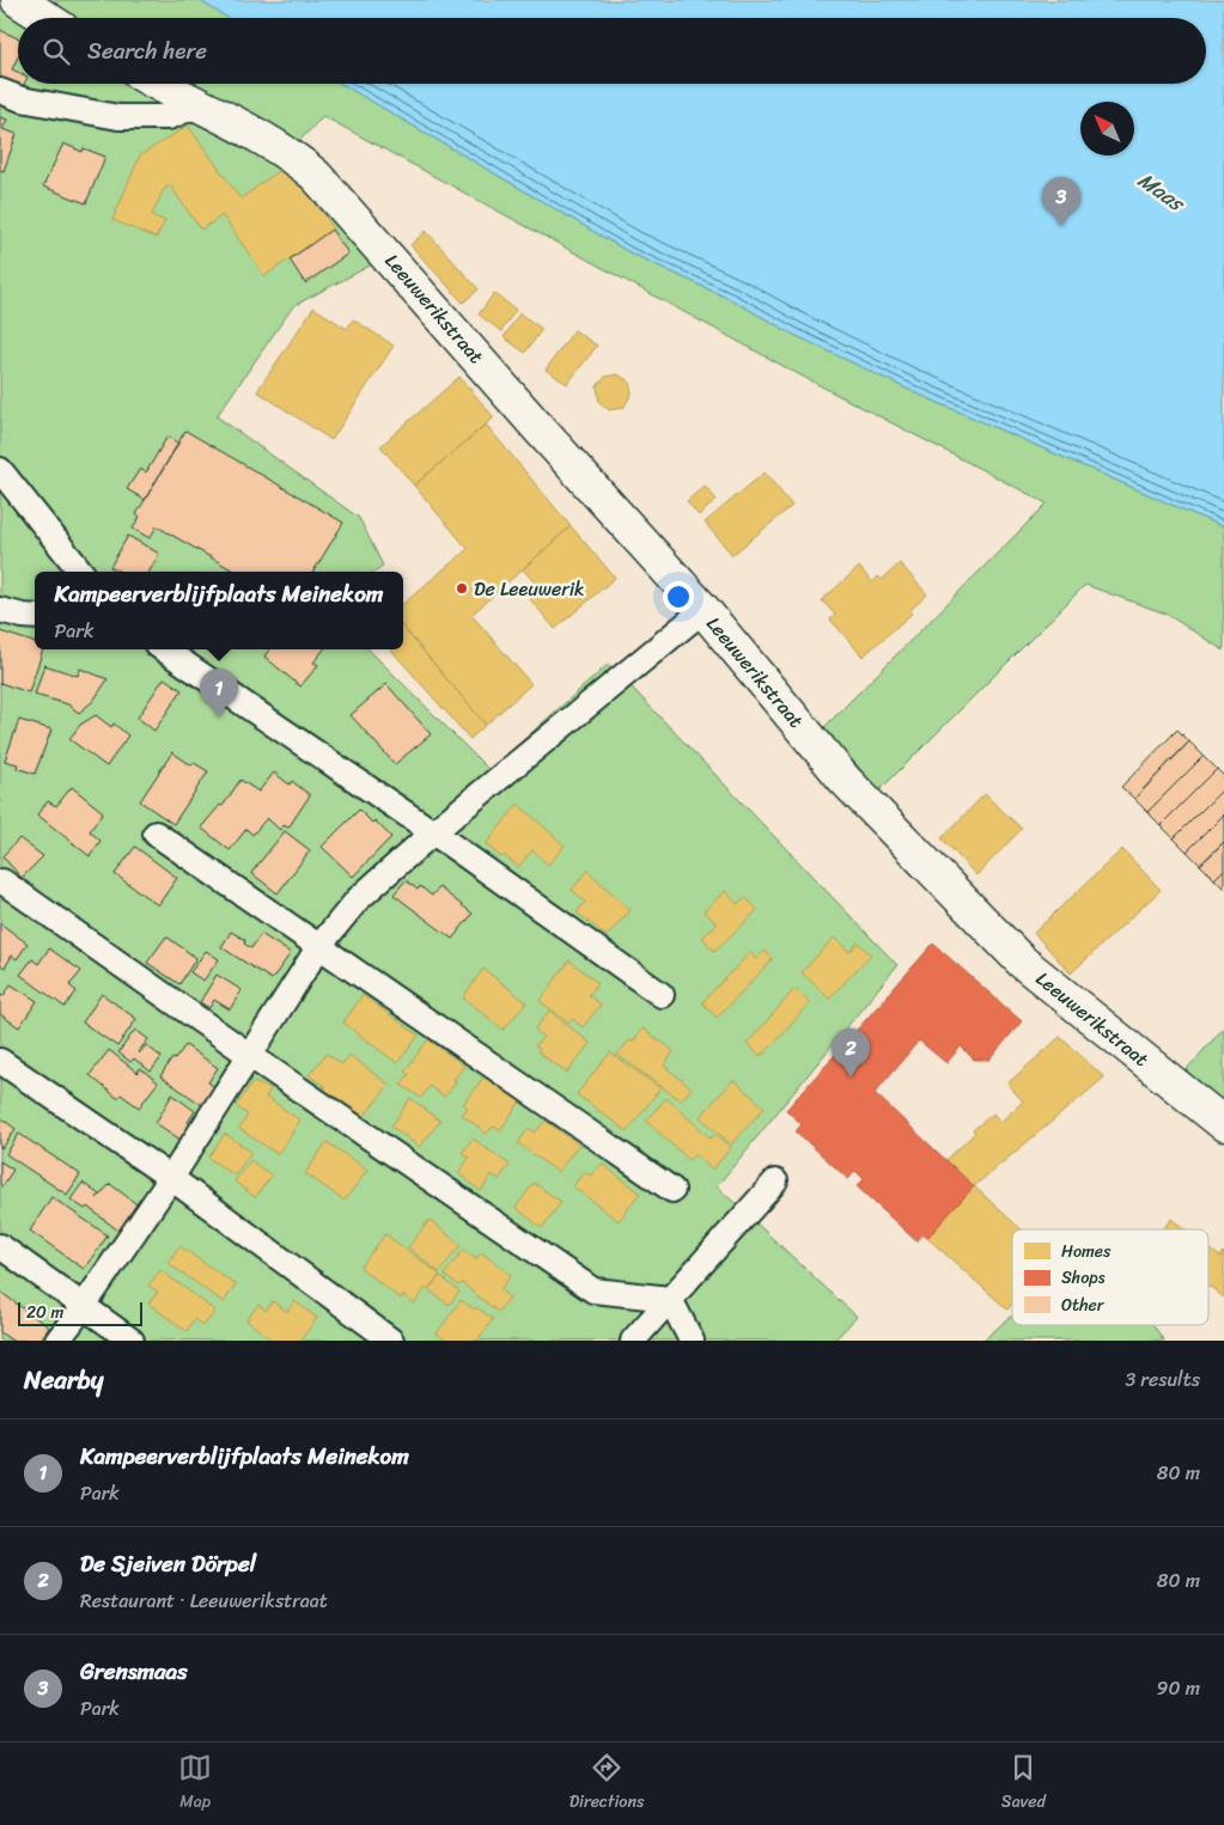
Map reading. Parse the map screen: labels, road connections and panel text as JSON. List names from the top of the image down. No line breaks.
{"streets":{"street":["Leeuwerikstraat"]},"water":["Maas"],"places":["De Leeuwerik"],"legend":["Homes","Shops","Other"],"scale_bar":"20 m","north":"top left","page":{"search":"Search here","pins":["3","1","2"],"popup":["Kampeerverblijfplaats Meinekom","Park"],"scale":"20 m","heading":["Nearby","3 results"],"list":[{"mark":"1","name":"Kampeerverblijfplaats Meinekom","note":"Park","value":"80 m"},{"mark":"2","name":"De Sjeiven Dörpel","note":"Restaurant · Leeuwerikstraat","value":"80 m"},{"mark":"3","name":"Grensmaas","note":"Park","value":"90 m"}],"nav":["Map","Directions","Saved"]}}
